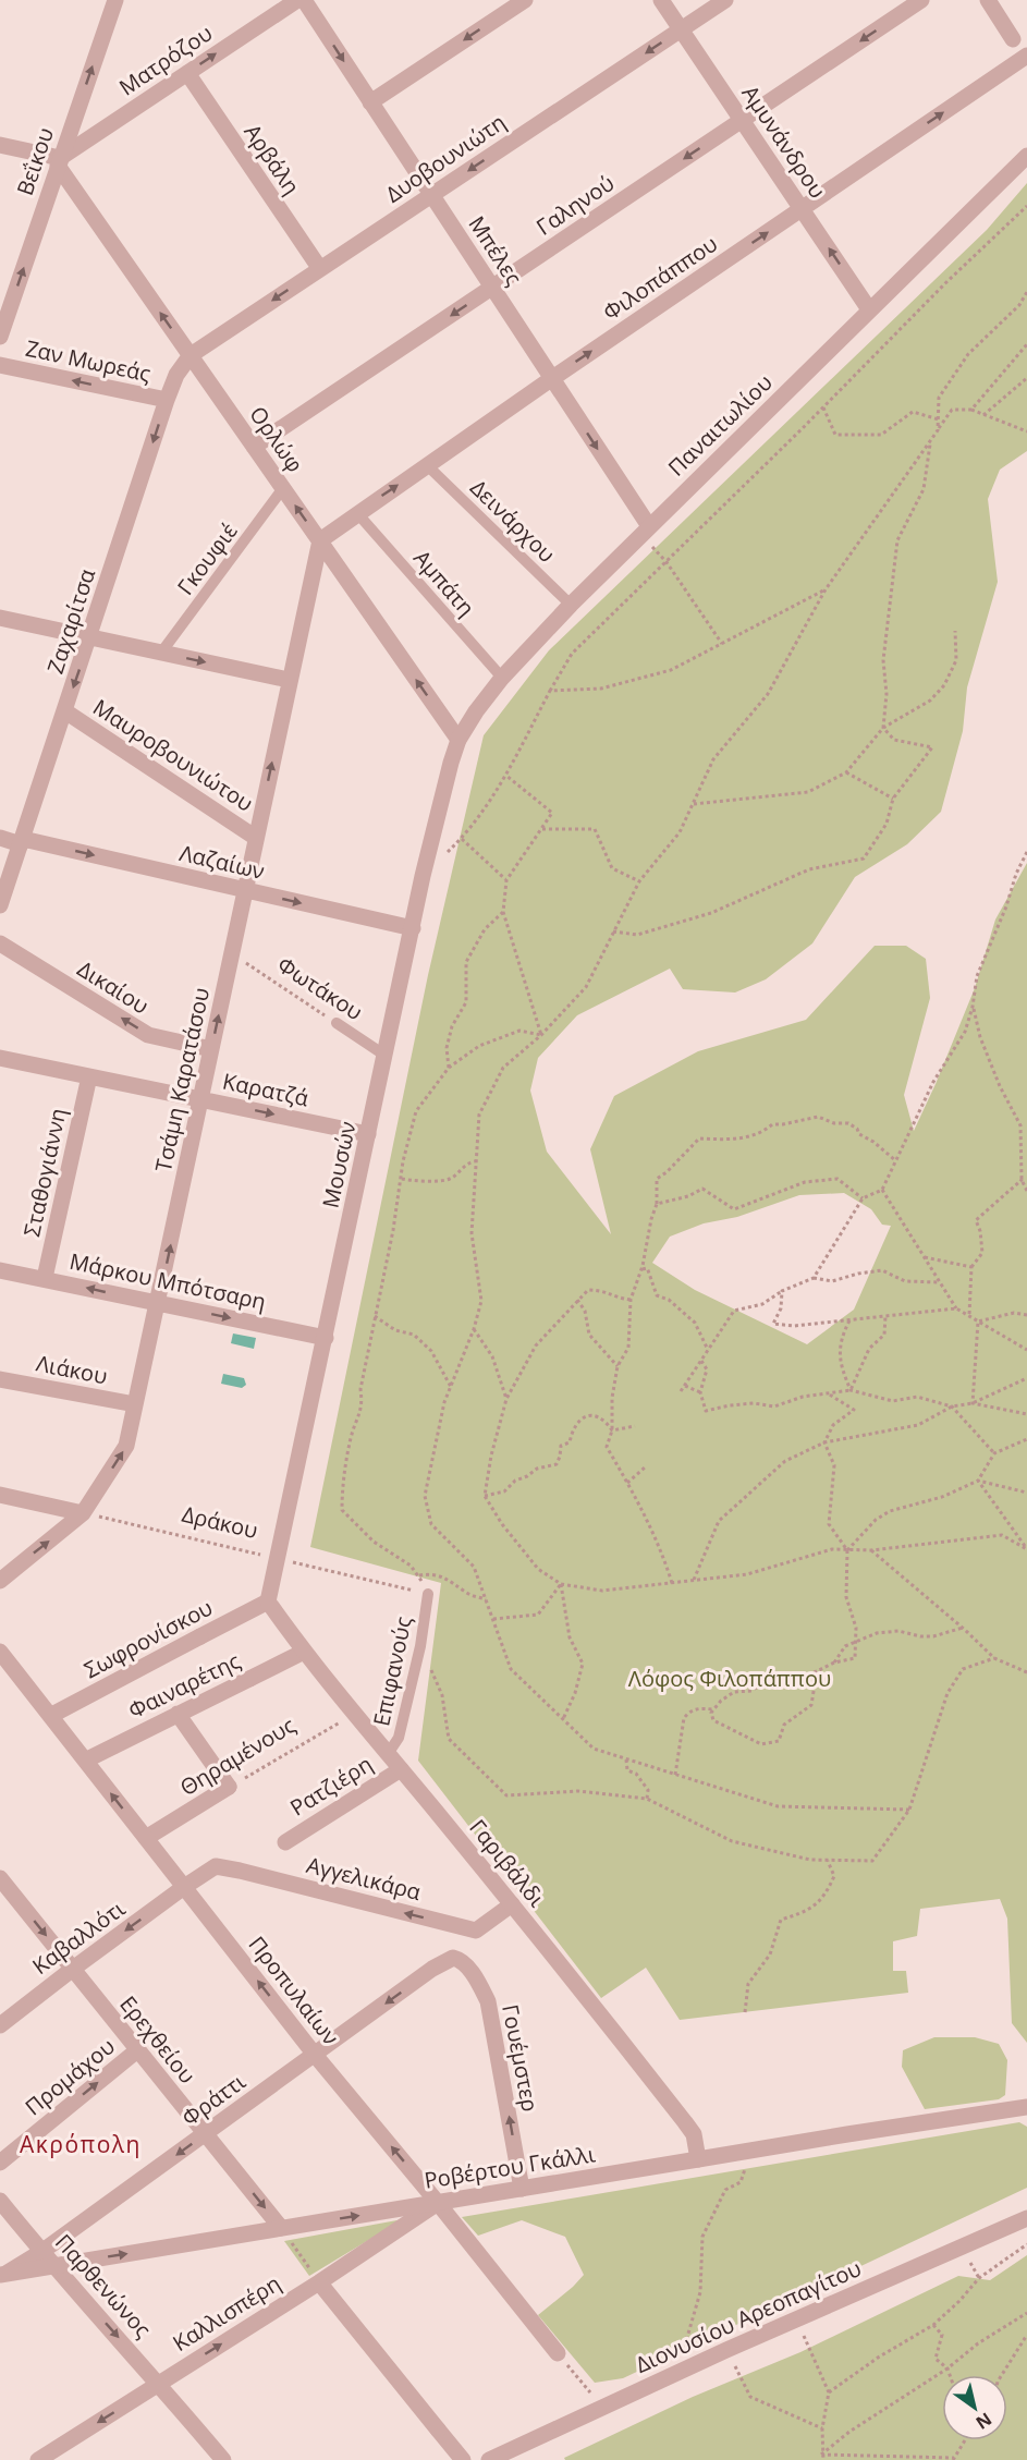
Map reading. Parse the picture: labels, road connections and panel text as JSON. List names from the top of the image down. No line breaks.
{"streets":{"street":["Ματρόζου","Αμυνάνδρου","Δυοβουνιώτη","Αρβάλη","Βεΐκου","Γαληνού","Μπέλες","Φιλοπάππου","Ζαν Μωρεάς","Παναιτωλίου","Ορλώφ","Ζαχαρίτσα","Μαυροβουνιώτου","Λαζαίων","Δικαίου","Τσάμη Καρατάσου","Καρατζά","Μουσών","Σταθογιάννη","Μάρκου Μπότσαρη","Λιάκου","Σωφρονίσκου","Φαιναρέτης","Θηραμένους","Ρατζιέρη","Γαριβάλδι","Αγγελικάρα","Καβαλλότι","Προπυλαίων","Ερεχθείου","Γουέμστερ","Προμάχου","Φράττι","Ροβέρτου Γκάλλι","Παρθενώνος","Καλλισπέρη","Διονυσίου Αρεοπαγίτου"],"lane":["Δεινάρχου","Γκουφιέ","Αμπάτη","Φωτάκου","Επιφανούς"],"path":["Δράκου"]},"crossings":[["Ματρόζου","Αρβάλη"],["Ματρόζου","Βεΐκου"],["Ματρόζου","Ορλώφ"],["Αμυνάνδρου","Δυοβουνιώτη"],["Αμυνάνδρου","Γαληνού"],["Αμυνάνδρου","Φιλοπάππου"],["Αμυνάνδρου","Παναιτωλίου"],["Δυοβουνιώτη","Αρβάλη"],["Δυοβουνιώτη","Μπέλες"],["Δυοβουνιώτη","Ορλώφ"],["Δυοβουνιώτη","Ζαχαρίτσα"],["Βεΐκου","Ορλώφ"],["Γαληνού","Μπέλες"],["Γαληνού","Ορλώφ"],["Μπέλες","Φιλοπάππου"],["Μπέλες","Παναιτωλίου"],["Φιλοπάππου","Ορλώφ"],["Φιλοπάππου","Δεινάρχου"],["Φιλοπάππου","Αμπάτη"],["Φιλοπάππου","Τσάμη Καρατάσου"],["Ζαν Μωρεάς","Ζαχαρίτσα"],["Παναιτωλίου","Ορλώφ"],["Παναιτωλίου","Δεινάρχου"],["Παναιτωλίου","Αμπάτη"],["Παναιτωλίου","Μουσών"],["Ορλώφ","Γκουφιέ"],["Ορλώφ","Ζαχαρίτσα"],["Ορλώφ","Τσάμη Καρατάσου"],["Ορλώφ","Μουσών"],["Ζαχαρίτσα","Μαυροβουνιώτου"],["Ζαχαρίτσα","Λαζαίων"],["Μαυροβουνιώτου","Τσάμη Καρατάσου"],["Λαζαίων","Τσάμη Καρατάσου"],["Λαζαίων","Μουσών"],["Δικαίου","Τσάμη Καρατάσου"],["Φωτάκου","Τσάμη Καρατάσου"],["Φωτάκου","Μουσών"],["Τσάμη Καρατάσου","Καρατζά"],["Τσάμη Καρατάσου","Μάρκου Μπότσαρη"],["Τσάμη Καρατάσου","Λιάκου"],["Τσάμη Καρατάσου","Δράκου"],["Καρατζά","Μουσών"],["Καρατζά","Σταθογιάννη"],["Μουσών","Μάρκου Μπότσαρη"],["Μουσών","Δράκου"],["Μουσών","Σωφρονίσκου"],["Μουσών","Γαριβάλδι"],["Σταθογιάννη","Μάρκου Μπότσαρη"],["Δράκου","Επιφανούς"],["Σωφρονίσκου","Γαριβάλδι"],["Σωφρονίσκου","Προπυλαίων"],["Επιφανούς","Γαριβάλδι"],["Φαιναρέτης","Γαριβάλδι"],["Φαιναρέτης","Προπυλαίων"],["Θηραμένους","Γαριβάλδι"],["Θηραμένους","Προπυλαίων"],["Ρατζιέρη","Γαριβάλδι"],["Γαριβάλδι","Αγγελικάρα"],["Γαριβάλδι","Ροβέρτου Γκάλλι"],["Αγγελικάρα","Καβαλλότι"],["Αγγελικάρα","Προπυλαίων"],["Καβαλλότι","Προπυλαίων"],["Καβαλλότι","Ερεχθείου"],["Προπυλαίων","Φράττι"],["Προπυλαίων","Ροβέρτου Γκάλλι"],["Προπυλαίων","Καλλισπέρη"],["Ερεχθείου","Προμάχου"],["Ερεχθείου","Φράττι"],["Ερεχθείου","Ροβέρτου Γκάλλι"],["Γουέμστερ","Φράττι"],["Γουέμστερ","Ροβέρτου Γκάλλι"],["Φράττι","Ροβέρτου Γκάλλι"],["Φράττι","Παρθενώνος"],["Ροβέρτου Γκάλλι","Παρθενώνος"],["Ροβέρτου Γκάλλι","Καλλισπέρη"],["Παρθενώνος","Καλλισπέρη"]],"one_way":["Ματρόζου","Βεΐκου","Γαληνού","Μπέλες","Φιλοπάππου","Ζαν Μωρεάς","Ορλώφ","Ζαχαρίτσα","Λαζαίων","Δικαίου","Τσάμη Καρατάσου","Καρατζά","Αγγελικάρα","Καβαλλότι","Προπυλαίων","Ερεχθείου","Γουέμστερ","Προμάχου","Φράττι","Ροβέρτου Γκάλλι","Παρθενώνος"],"districts":["Ακρόπολη"],"parks":["Λόφος Φιλοπάππου"],"north":"bottom right"}
